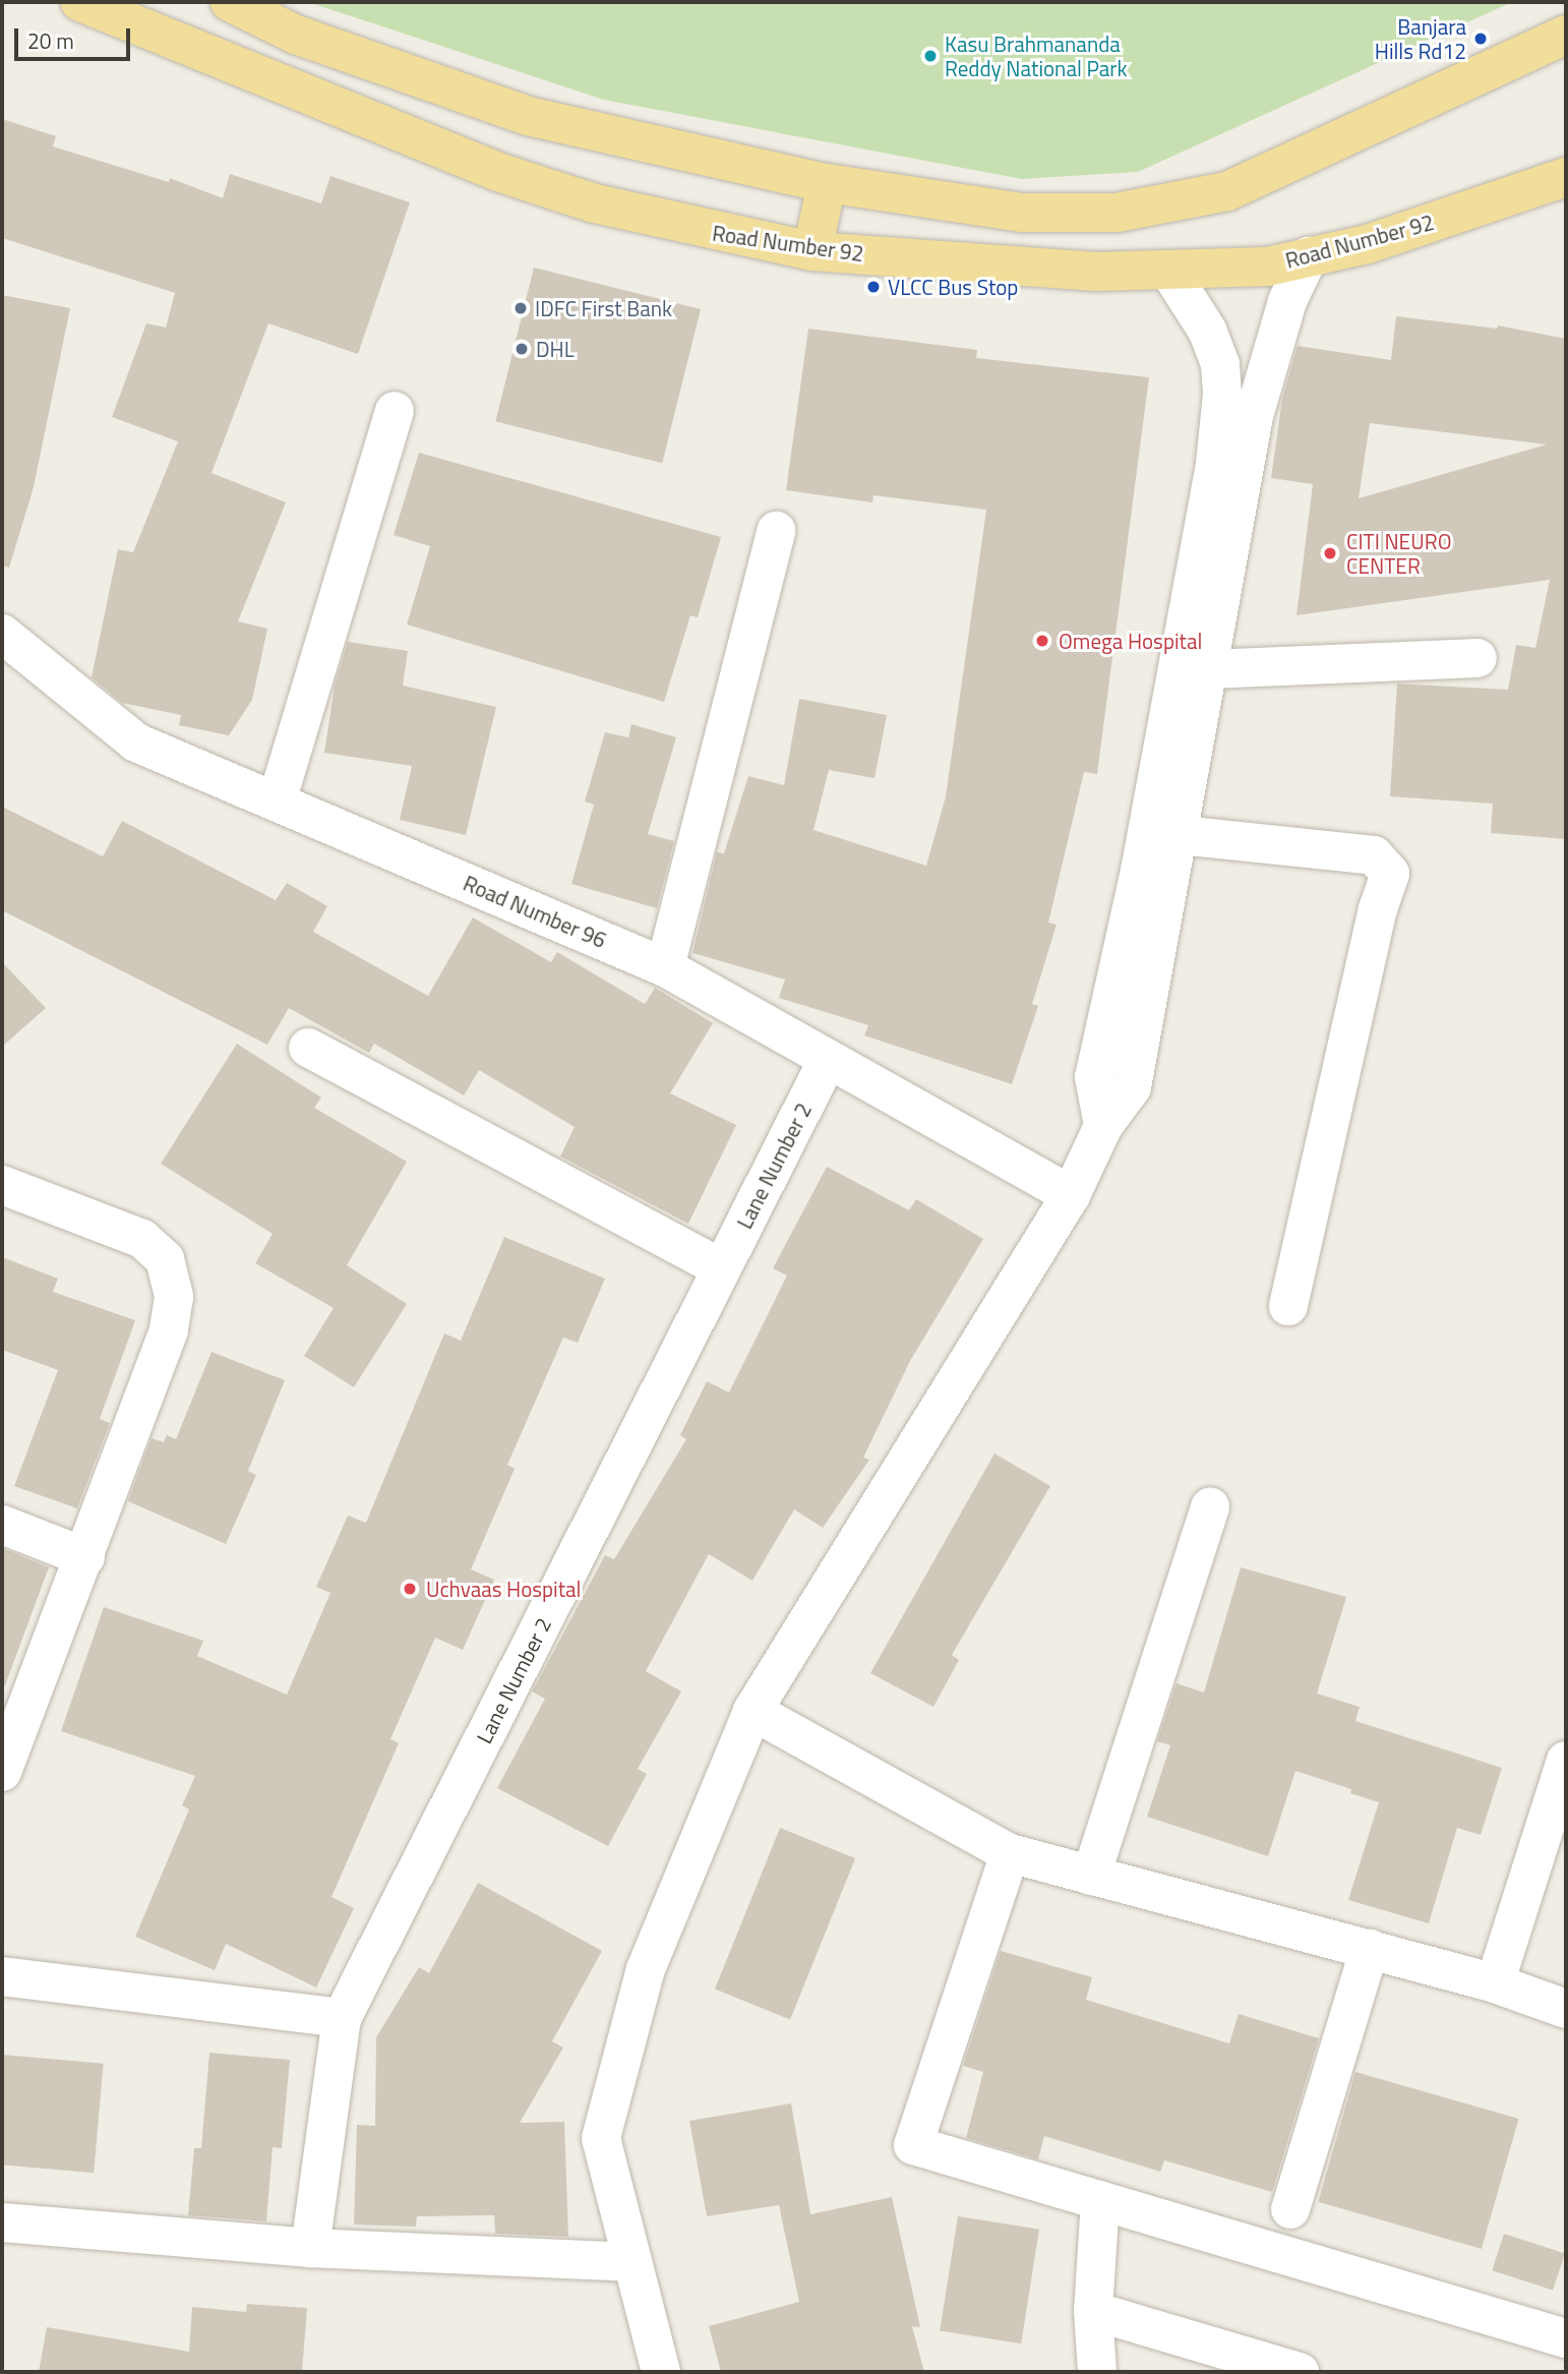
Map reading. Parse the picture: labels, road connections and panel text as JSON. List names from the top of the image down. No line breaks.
{"streets":{"main road":["Road Number 92"],"street":["Road Number 96","Lane Number 2"]},"crossings":[["Road Number 96","Lane Number 2"]],"places":["Banjara Hills Rd12","Kasu Brahmananda Reddy National Park","VLCC Bus Stop","IDFC First Bank","DHL","CITI NEURO CENTER","Omega Hospital","Uchvaas Hospital"],"scale_bar":"20 m"}
